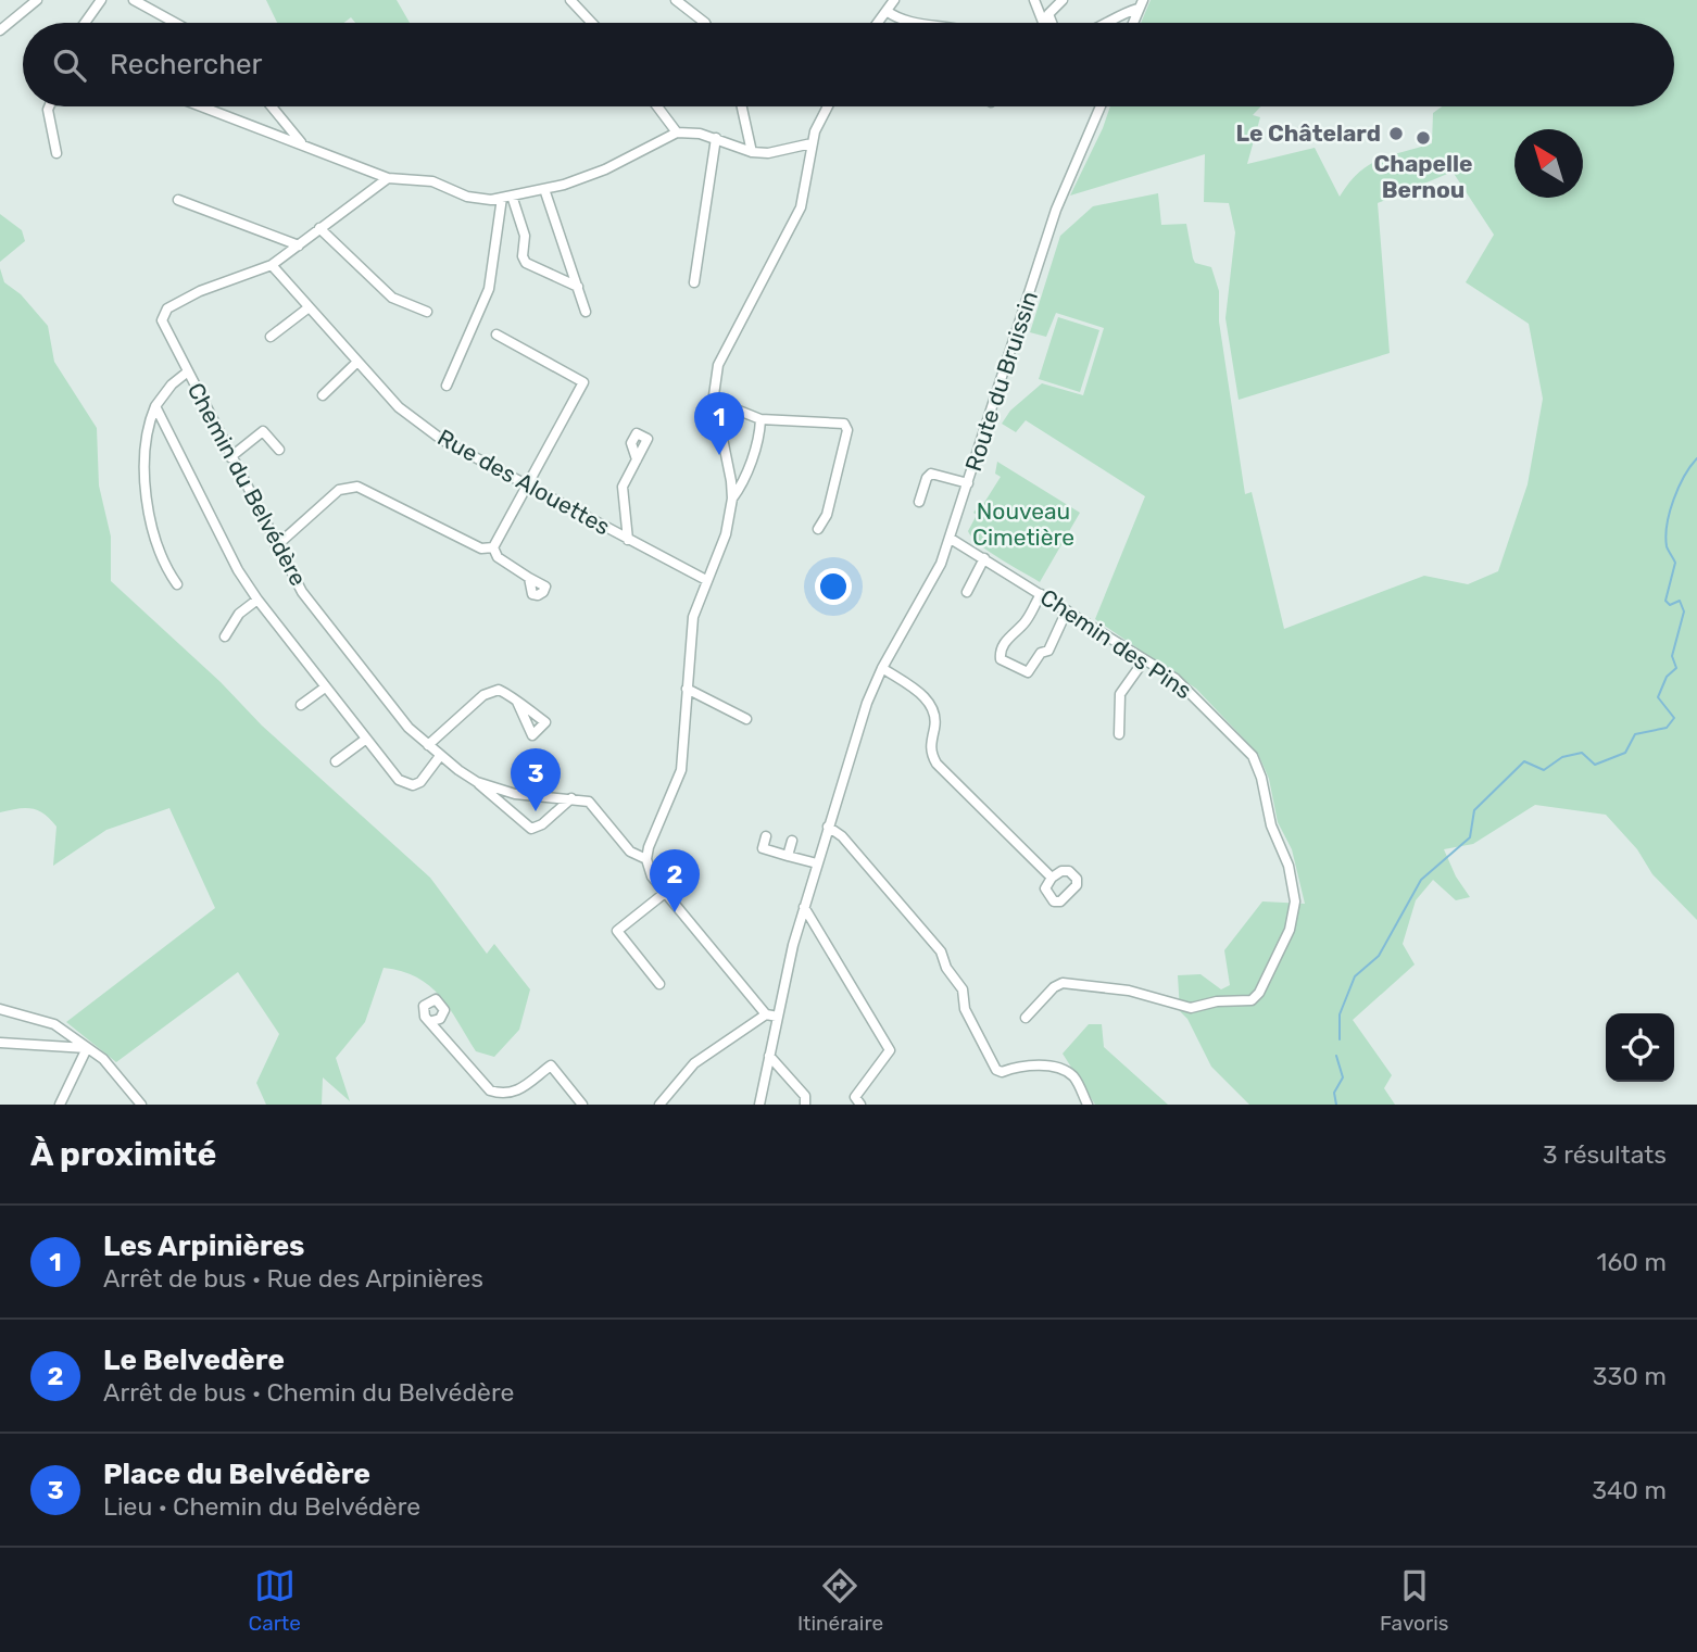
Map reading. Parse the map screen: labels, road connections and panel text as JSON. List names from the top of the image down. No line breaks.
{"streets":{"street":["Route du Bruissin","Rue des Alouettes","Chemin du Belvédère","Chemin des Pins"]},"crossings":[["Route du Bruissin","Chemin des Pins"],["Rue des Alouettes","Chemin du Belvédère"]],"parks":["Nouveau Cimetière"],"places":["Le Châtelard","Chapelle Bernou"],"north":"top left","page":{"search":"Rechercher","pins":["1","3","2"],"heading":["À proximité","3 résultats"],"list":[{"mark":"1","name":"Les Arpinières","note":"Arrêt de bus · Rue des Arpinières","value":"160 m"},{"mark":"2","name":"Le Belvedère","note":"Arrêt de bus · Chemin du Belvédère","value":"330 m"},{"mark":"3","name":"Place du Belvédère","note":"Lieu · Chemin du Belvédère","value":"340 m"}],"nav":["Carte","Itinéraire","Favoris"]}}
